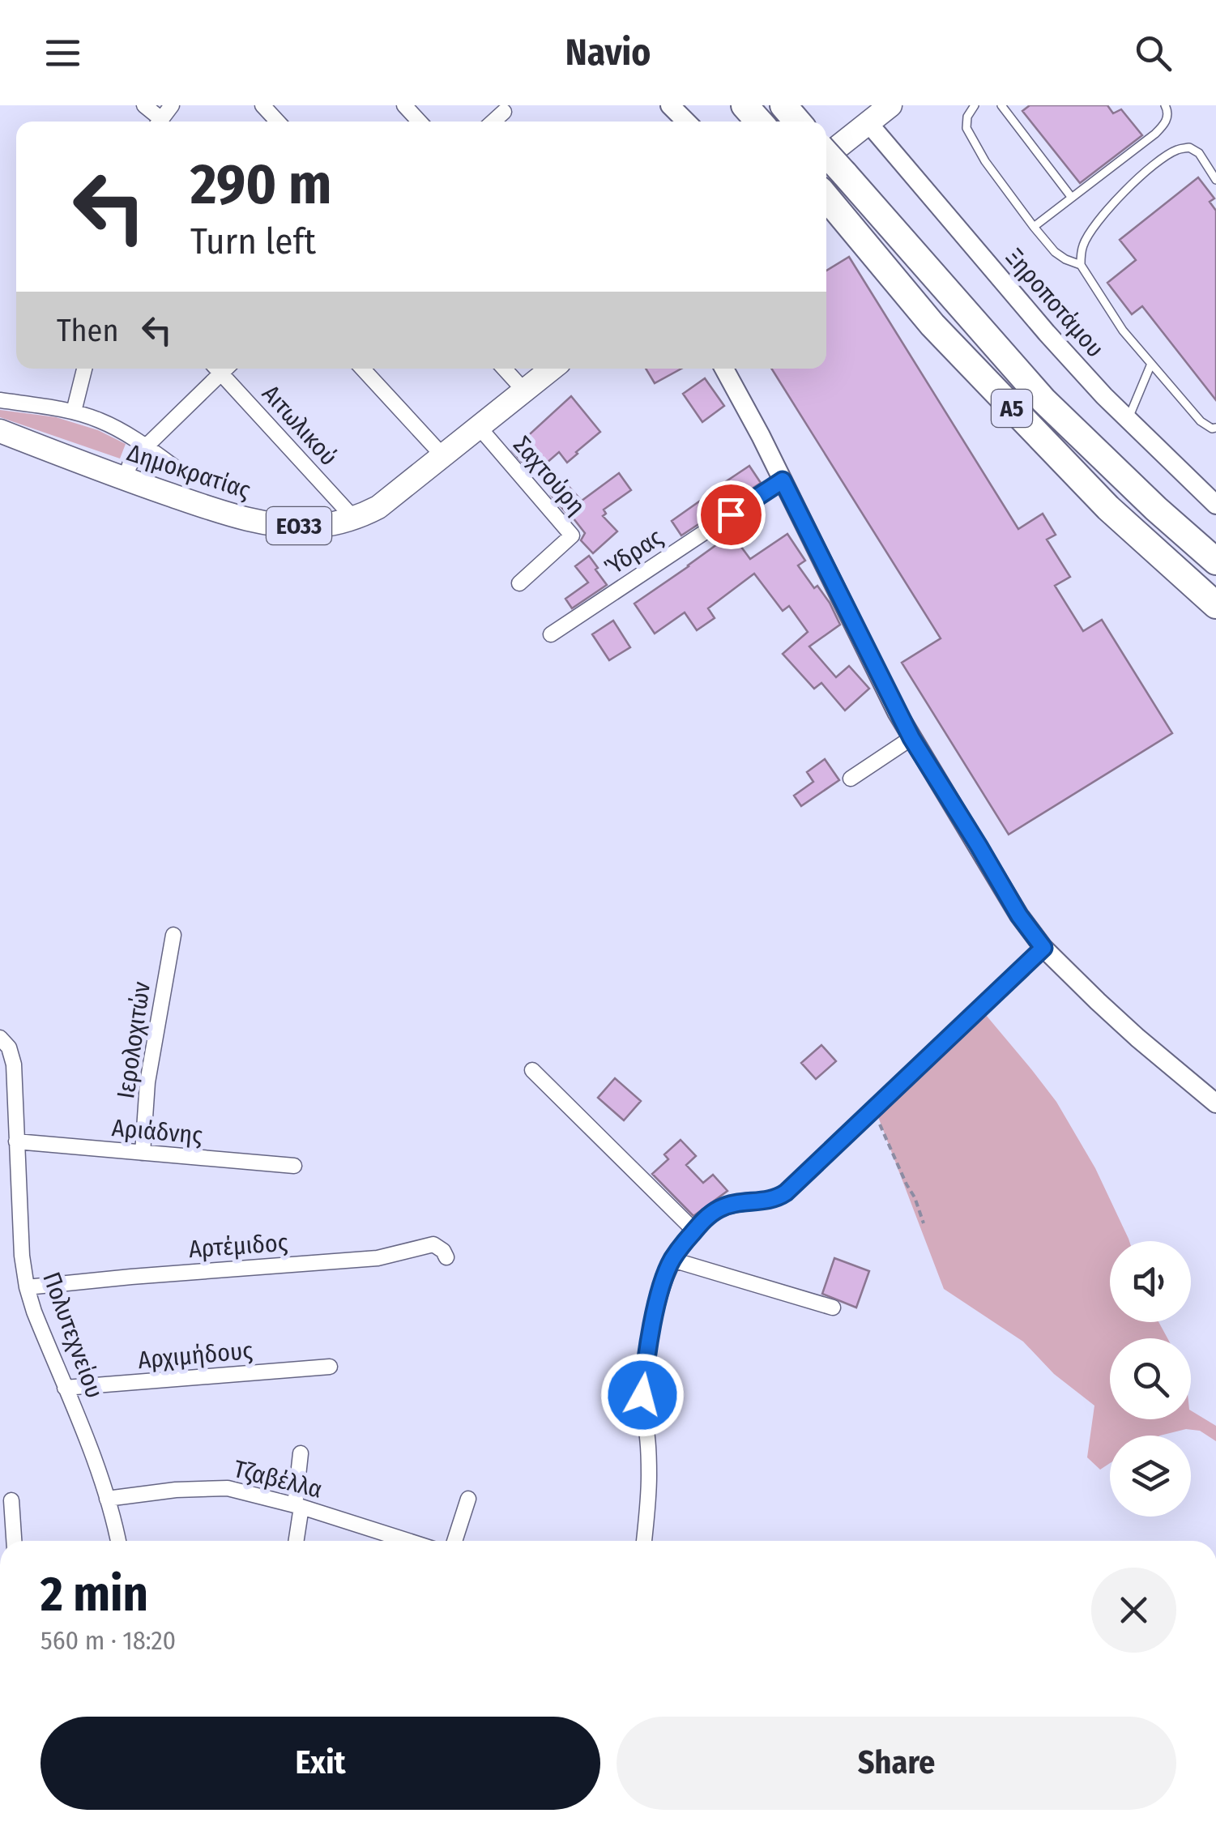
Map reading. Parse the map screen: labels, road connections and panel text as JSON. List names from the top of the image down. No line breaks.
{"streets":{"highway":["Α5"],"main road":["Δημοκρατίας","ΕΟ33"],"street":["Ξηροποτάμου","Αιτωλικού","Σαχτούρη","Ύδρας","Ιερολοχιτών","Αριάδνης","Αρτέμιδος","Πολυτεχνείου","Αρχιμήδους","Τζαβέλλα"]},"crossings":[["Αιτωλικού","Δημοκρατίας"],["Δημοκρατίας","Σαχτούρη"],["Ιερολοχιτών","Αριάδνης"],["Αριάδνης","Πολυτεχνείου"],["Αρτέμιδος","Πολυτεχνείου"],["Πολυτεχνείου","Αρχιμήδους"],["Πολυτεχνείου","Τζαβέλλα"]],"page":{"header":"Navio","turn":["290 m","Turn left"],"then":"Then","heading":["2 min","560 m · 18:20"],"buttons":["Exit","Share"]}}
